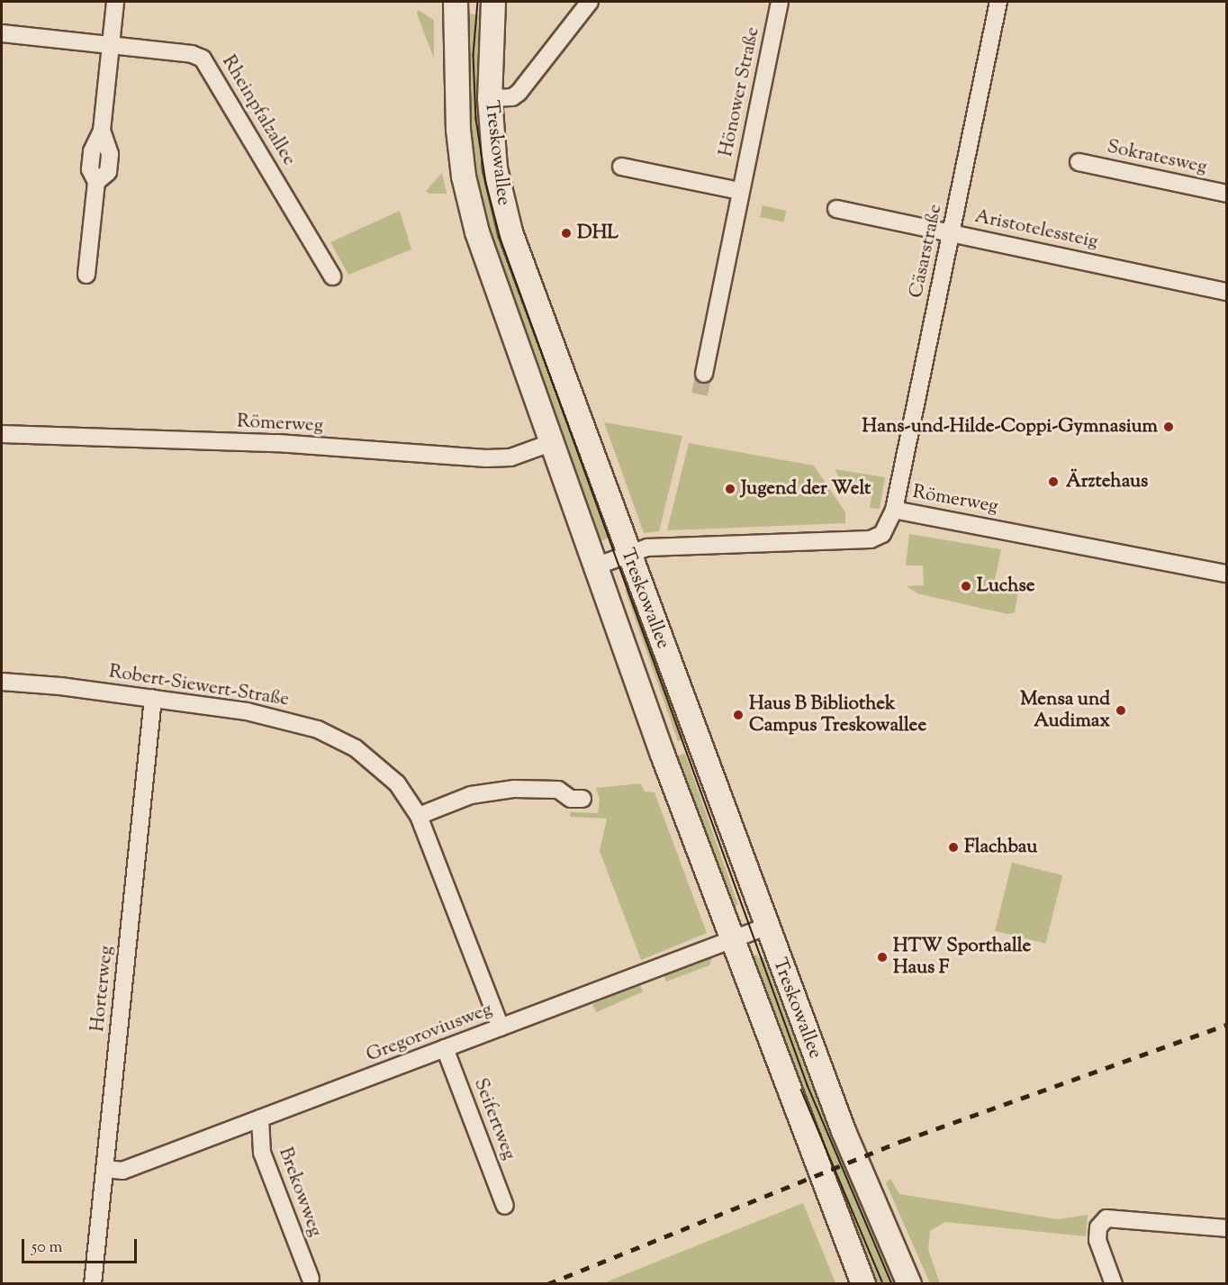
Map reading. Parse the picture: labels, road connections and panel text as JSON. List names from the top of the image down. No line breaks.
{"streets":{"main road":["Treskowallee"],"street":["Hönower Straße","Rheinpfalzallee","Sokratesweg","Aristotelessteig","Cäsarstraße","Römerweg","Robert-Siewert-Straße","Horterweg","Gregoroviusweg","Seifertweg","Brekowweg"]},"crossings":[["Treskowallee","Römerweg"],["Treskowallee","Gregoroviusweg"],["Aristotelessteig","Cäsarstraße"],["Cäsarstraße","Römerweg"],["Robert-Siewert-Straße","Horterweg"],["Robert-Siewert-Straße","Gregoroviusweg"],["Horterweg","Gregoroviusweg"],["Gregoroviusweg","Seifertweg"],["Gregoroviusweg","Brekowweg"]],"places":["DHL","Hans-und-Hilde-Coppi-Gymnasium","Ärztehaus","Jugend der Welt","Luchse","Mensa und Audimax","Haus B Bibliothek Campus Treskowallee","Flachbau","HTW Sporthalle Haus F"],"scale_bar":"50 m"}
